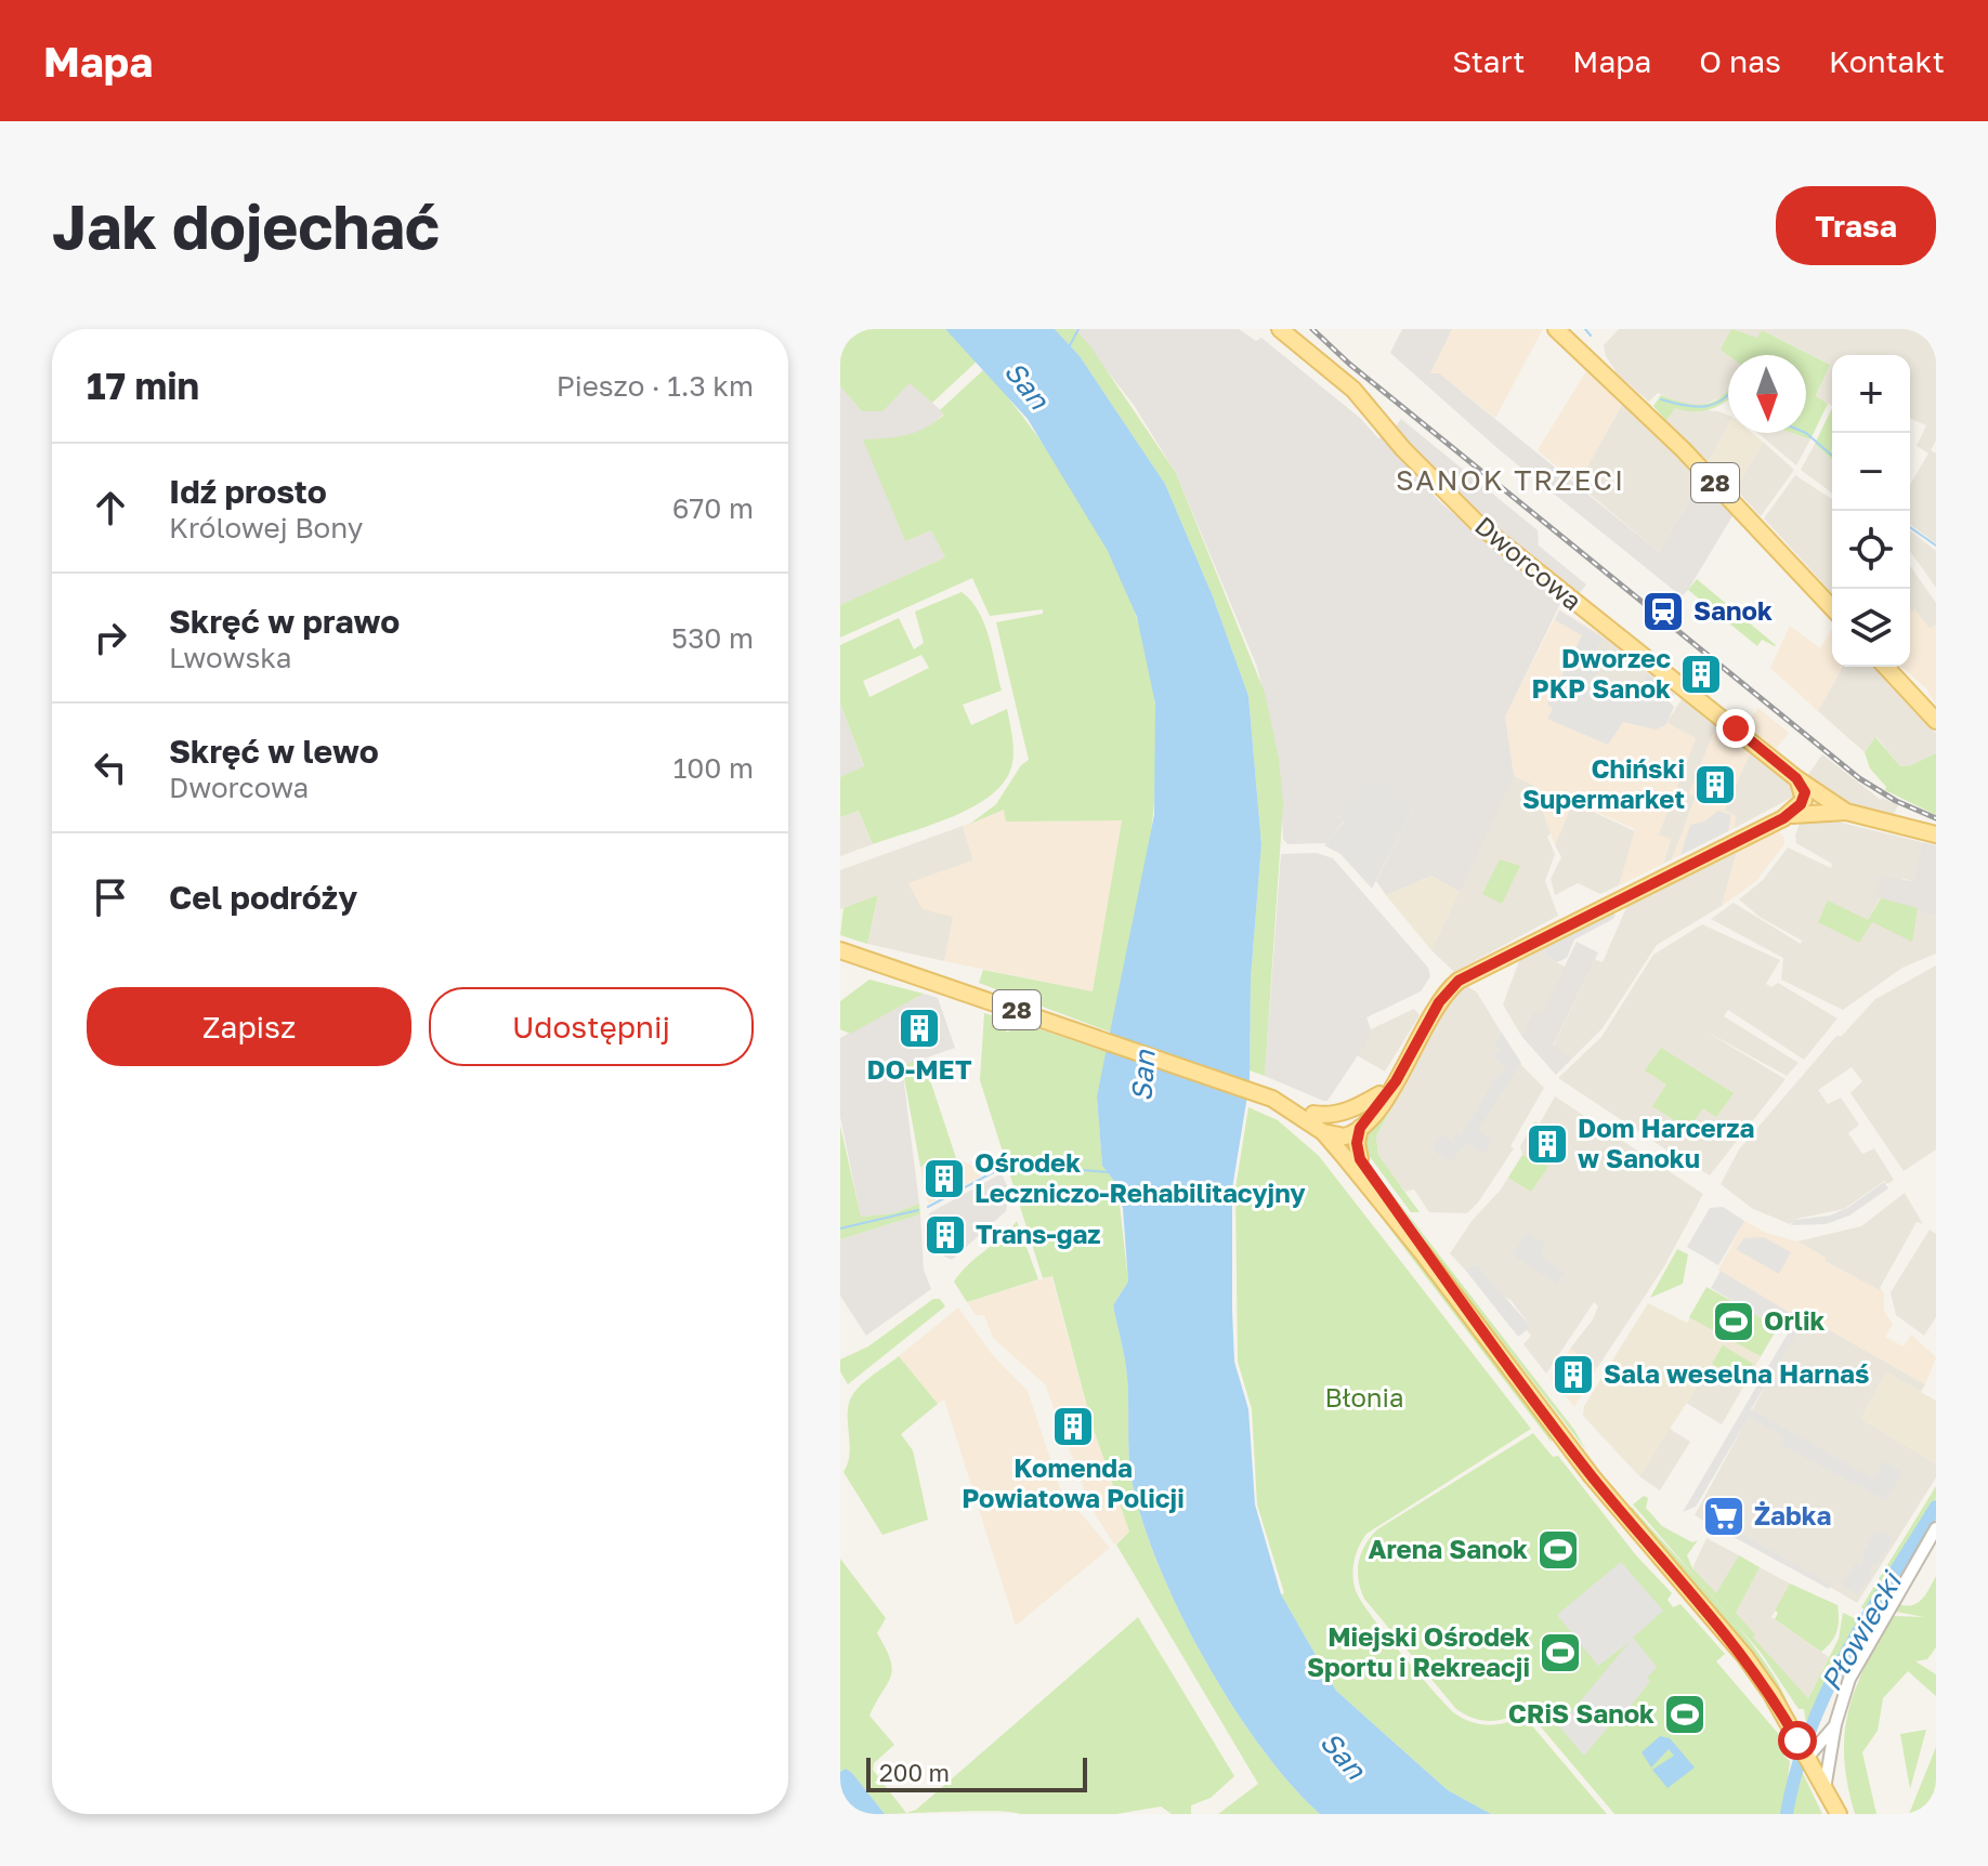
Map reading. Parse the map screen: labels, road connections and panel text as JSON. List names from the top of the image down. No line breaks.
{"streets":{"main road":["28","Dworcowa"]},"districts":["SANOK TRZECI"],"water":["San","Płowiecki"],"parks":["Błonia"],"places":{"station":["Sanok"],"building":["Dworzec PKP Sanok","Chiński Supermarket","DO-MET","Dom Harcerza w Sanoku","Ośrodek Leczniczo-Rehabilitacyjny","Trans-gaz","Sala weselna Harnaś","Komenda Powiatowa Policji"],"sports":["Orlik","Arena Sanok","Miejski Ośrodek Sportu i Rekreacji","CRiS Sanok"],"supermarket":["Żabka"]},"scale_bar":"200 m","north":"bottom","page":{"header":"Mapa","nav":["Start","Mapa","O nas","Kontakt"],"buttons":["Trasa",["Zapisz","Udostępnij"]],"title":"Jak dojechać","heading":["17 min","Pieszo · 1.3 km"],"map_buttons":["+","−"],"list":[["Idź prosto","Królowej Bony","670 m"],["Skręć w prawo","Lwowska","530 m"],["Skręć w lewo","Dworcowa","100 m"],"Cel podróży"],"scale":"200 m"}}
